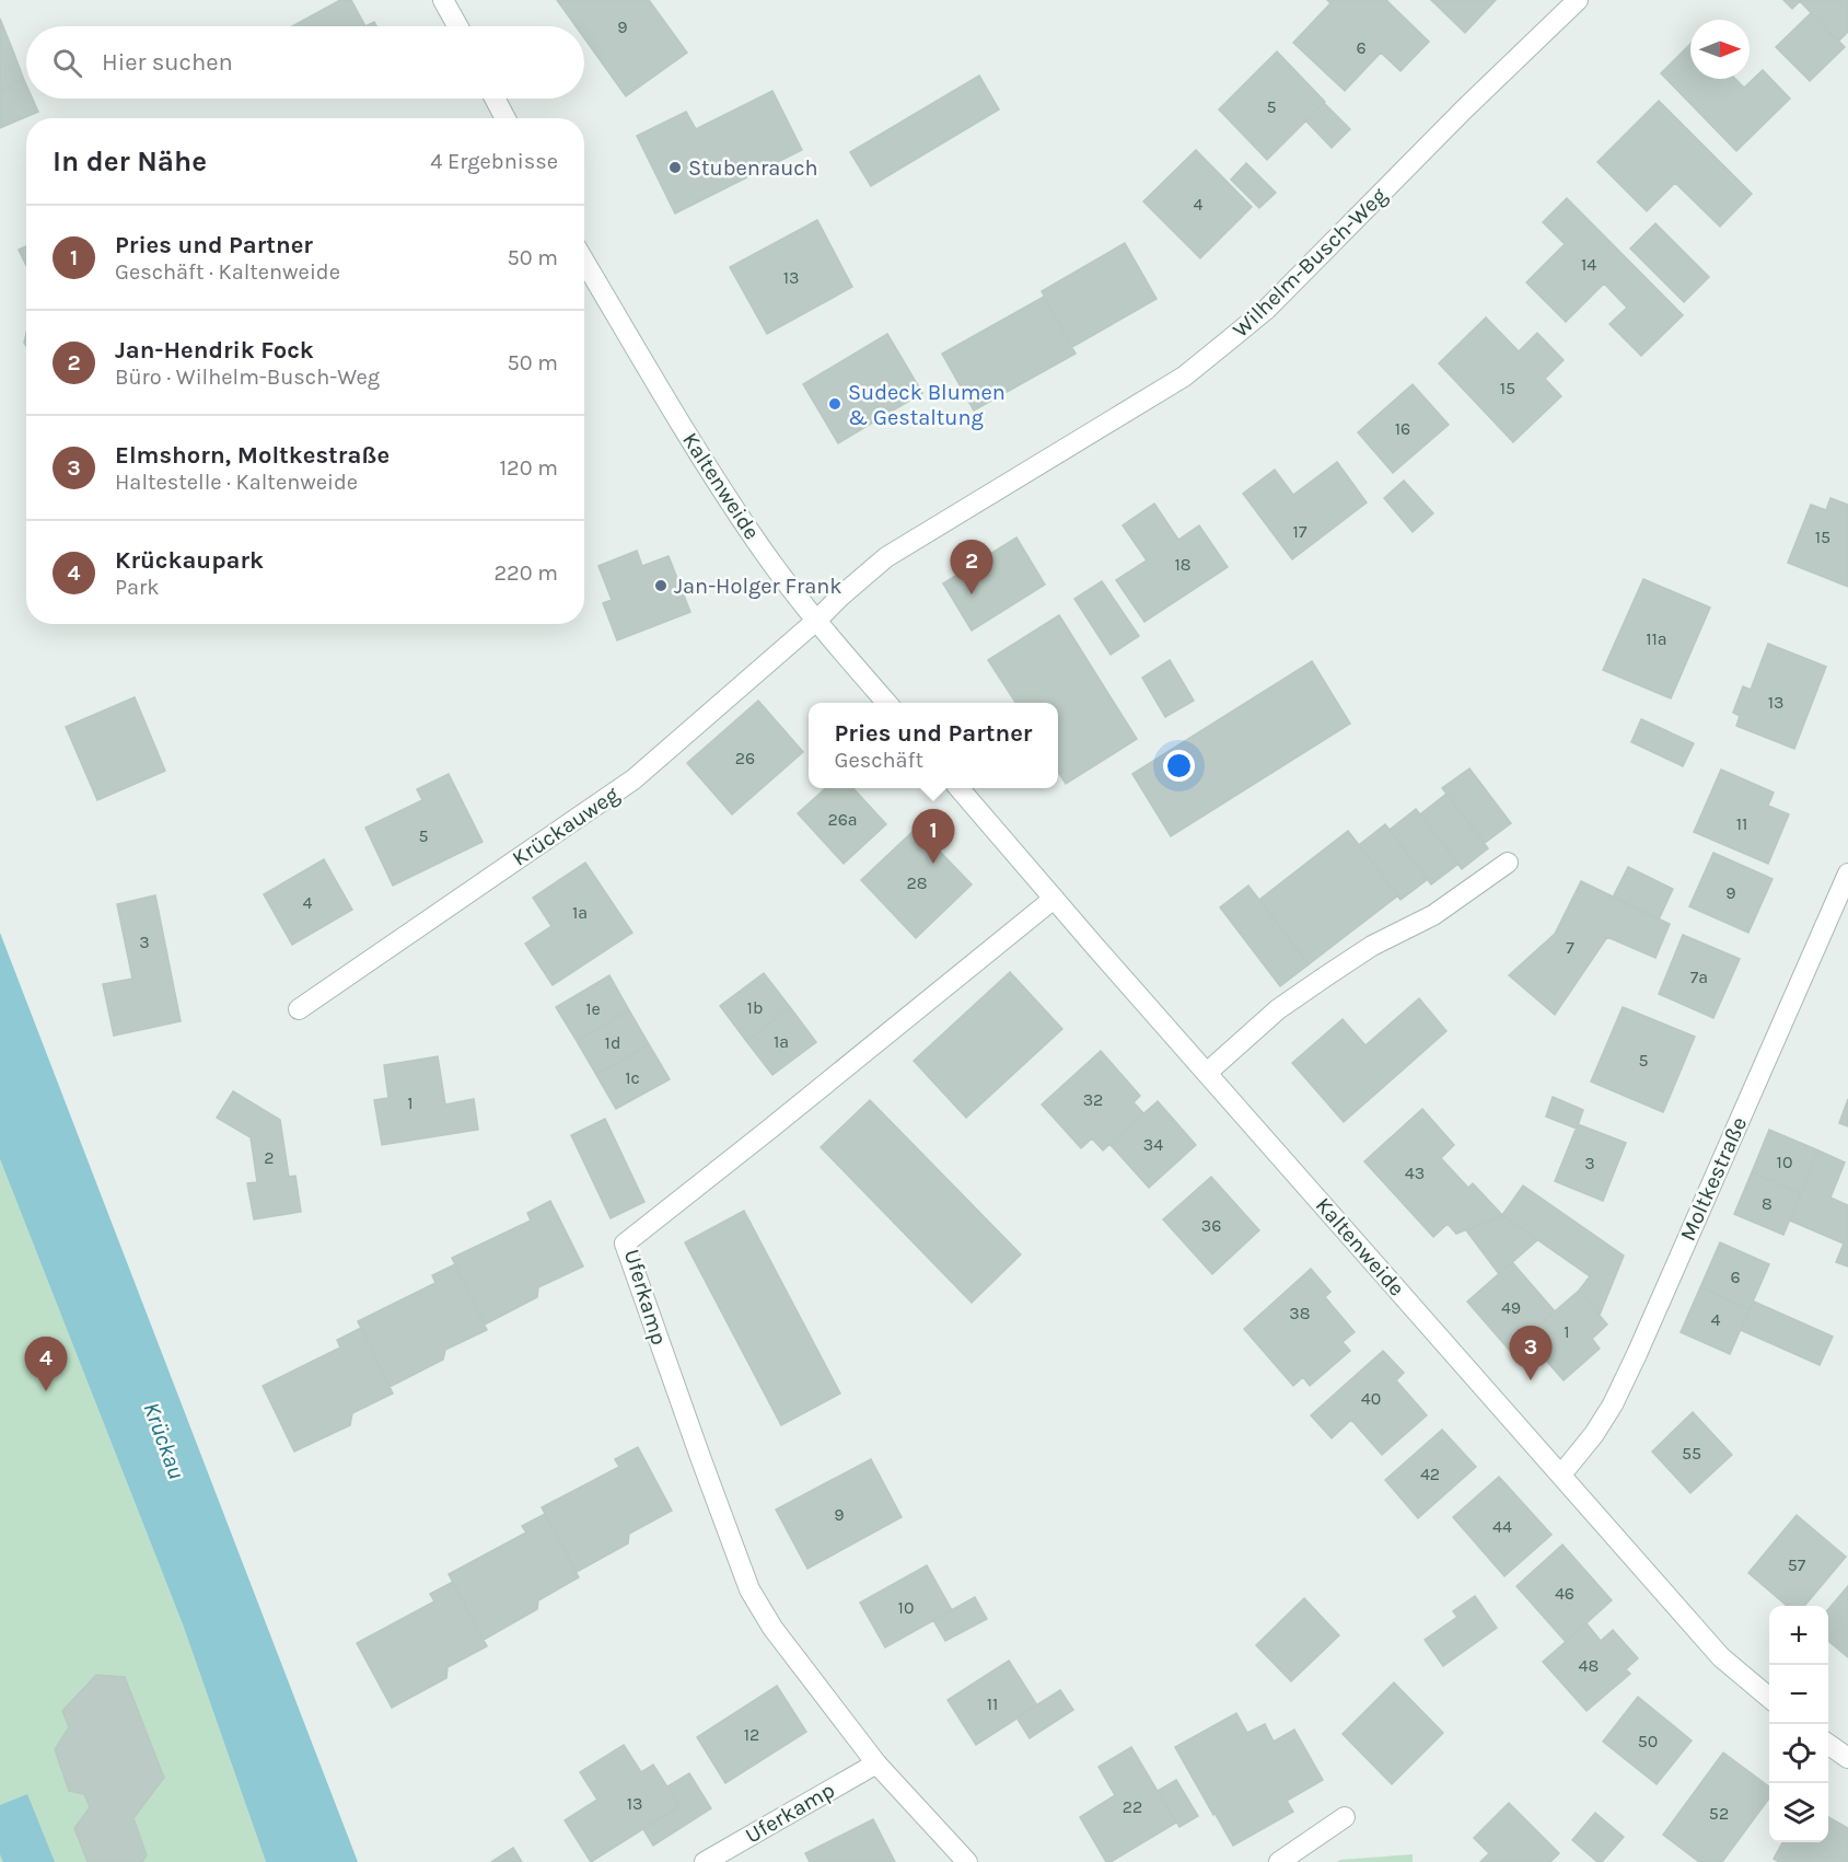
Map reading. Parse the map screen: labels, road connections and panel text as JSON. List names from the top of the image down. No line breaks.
{"streets":{"street":["Wilhelm-Busch-Weg","Kaltenweide","Krückauweg","Moltkestraße","Uferkamp"]},"crossings":[["Wilhelm-Busch-Weg","Kaltenweide"],["Wilhelm-Busch-Weg","Krückauweg"],["Kaltenweide","Krückauweg"],["Kaltenweide","Moltkestraße"],["Kaltenweide","Uferkamp"]],"water":["Krückau"],"places":["Stubenrauch","Sudeck Blumen & Gestaltung","Jan-Holger Frank"],"house_numbers":["9","6","5","4","14","13","15","16","17","15","18","11a","13","26","26a","11","5","28","9","4","1a","3","7","7a","1b","1e","1a","1d","5","1c","32","1","34","2","10","3","43","8","36","6","49","38","4","1","40","55","42","9","44","57","46","10","48","11","12","50","13","22","52"],"north":"right","page":{"search":"Hier suchen","heading":["In der Nähe","4 Ergebnisse"],"list":[{"mark":"1","name":"Pries und Partner","note":"Geschäft · Kaltenweide","value":"50 m"},{"mark":"2","name":"Jan-Hendrik Fock","note":"Büro · Wilhelm-Busch-Weg","value":"50 m"},{"mark":"3","name":"Elmshorn, Moltkestraße","note":"Haltestelle · Kaltenweide","value":"120 m"},{"mark":"4","name":"Krückaupark","note":"Park","value":"220 m"}],"pins":["2","1","3","4"],"popup":["Pries und Partner","Geschäft"],"map_buttons":["+","−"]}}
